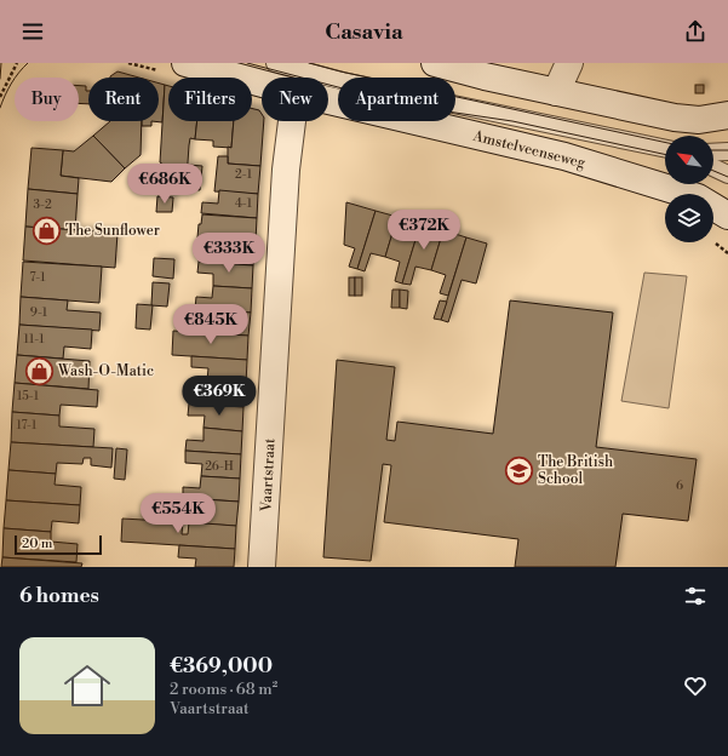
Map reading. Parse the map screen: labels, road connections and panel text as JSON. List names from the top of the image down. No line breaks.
{"streets":{"main road":["Amstelveenseweg","Vaartstraat"]},"places":{"shop":["The Sunflower","Wash-O-Matic"],"school or university":["The British School"]},"house_numbers":["2-1","4-1","3-2","7-1","9-1","11-1","15-1","17-1","26-H","6"],"scale_bar":"20 m","north":"top left","page":{"header":"Casavia","chip":["Buy","Rent","Filters","New","Apartment"],"price":["€686K","€372K","€333K","€845K","€369K","€554K"],"scale":"20 m","heading":"6 homes","list":[{"name":"€369,000","note":"2 rooms · 68 m² · Vaartstraat"}]}}
